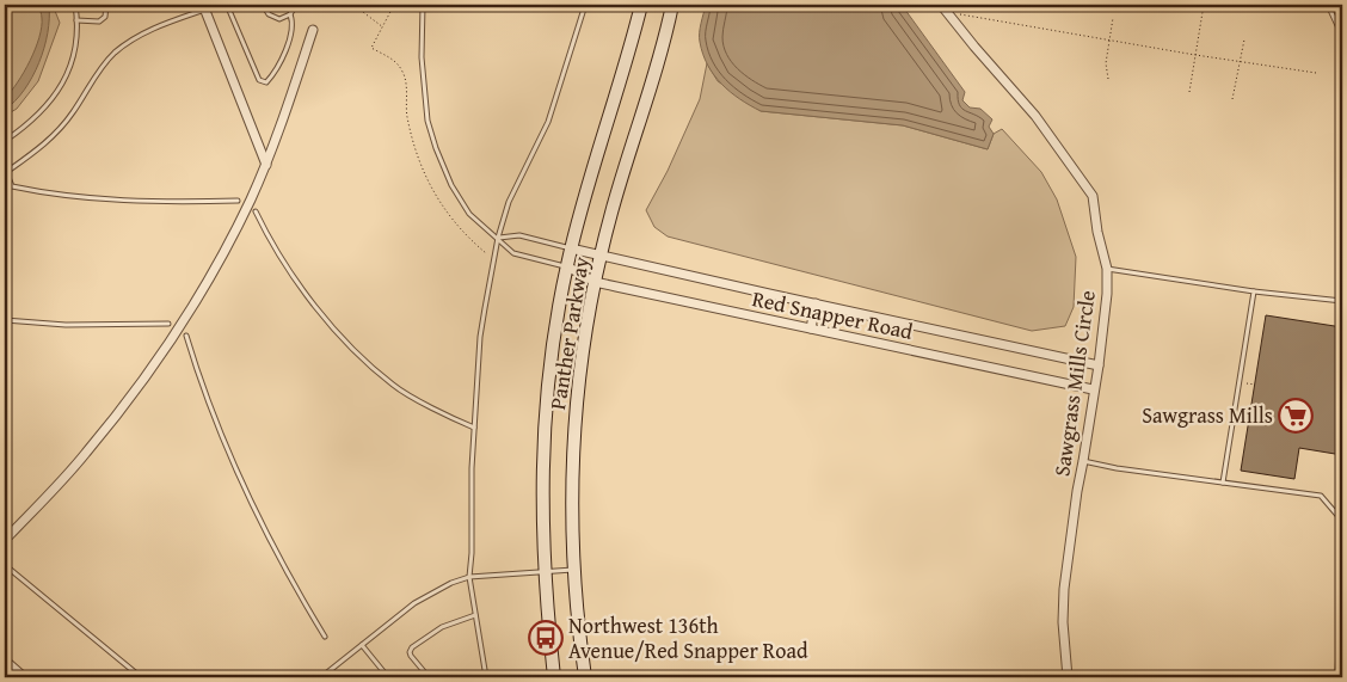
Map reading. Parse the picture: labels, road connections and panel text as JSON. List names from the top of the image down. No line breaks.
{"streets":{"main road":["Panther Parkway"],"street":["Red Snapper Road","Sawgrass Mills Circle"]},"crossings":[["Red Snapper Road","Panther Parkway"],["Red Snapper Road","Sawgrass Mills Circle"]],"places":{"supermarket":["Sawgrass Mills"],"bus stop":["Northwest 136th Avenue/Red Snapper Road"]}}
